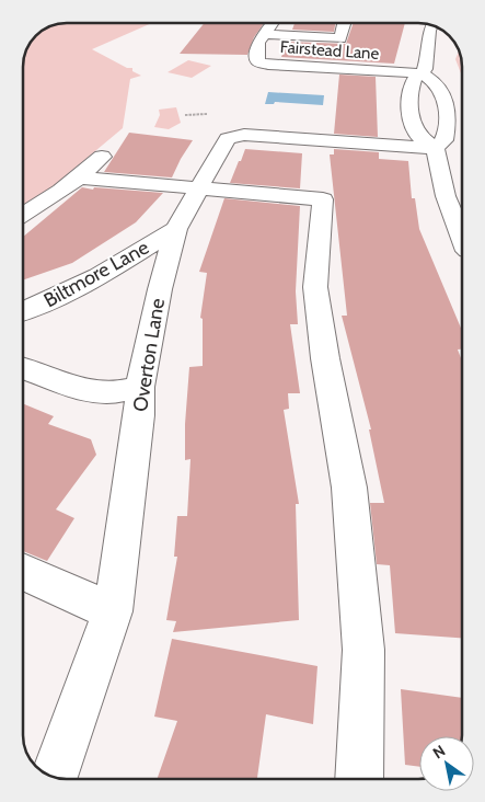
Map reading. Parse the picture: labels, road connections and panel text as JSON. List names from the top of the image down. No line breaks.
{"streets":{"street":["Fairstead Lane","Biltmore Lane","Overton Lane"]},"crossings":[["Biltmore Lane","Overton Lane"]],"north":"top left"}
